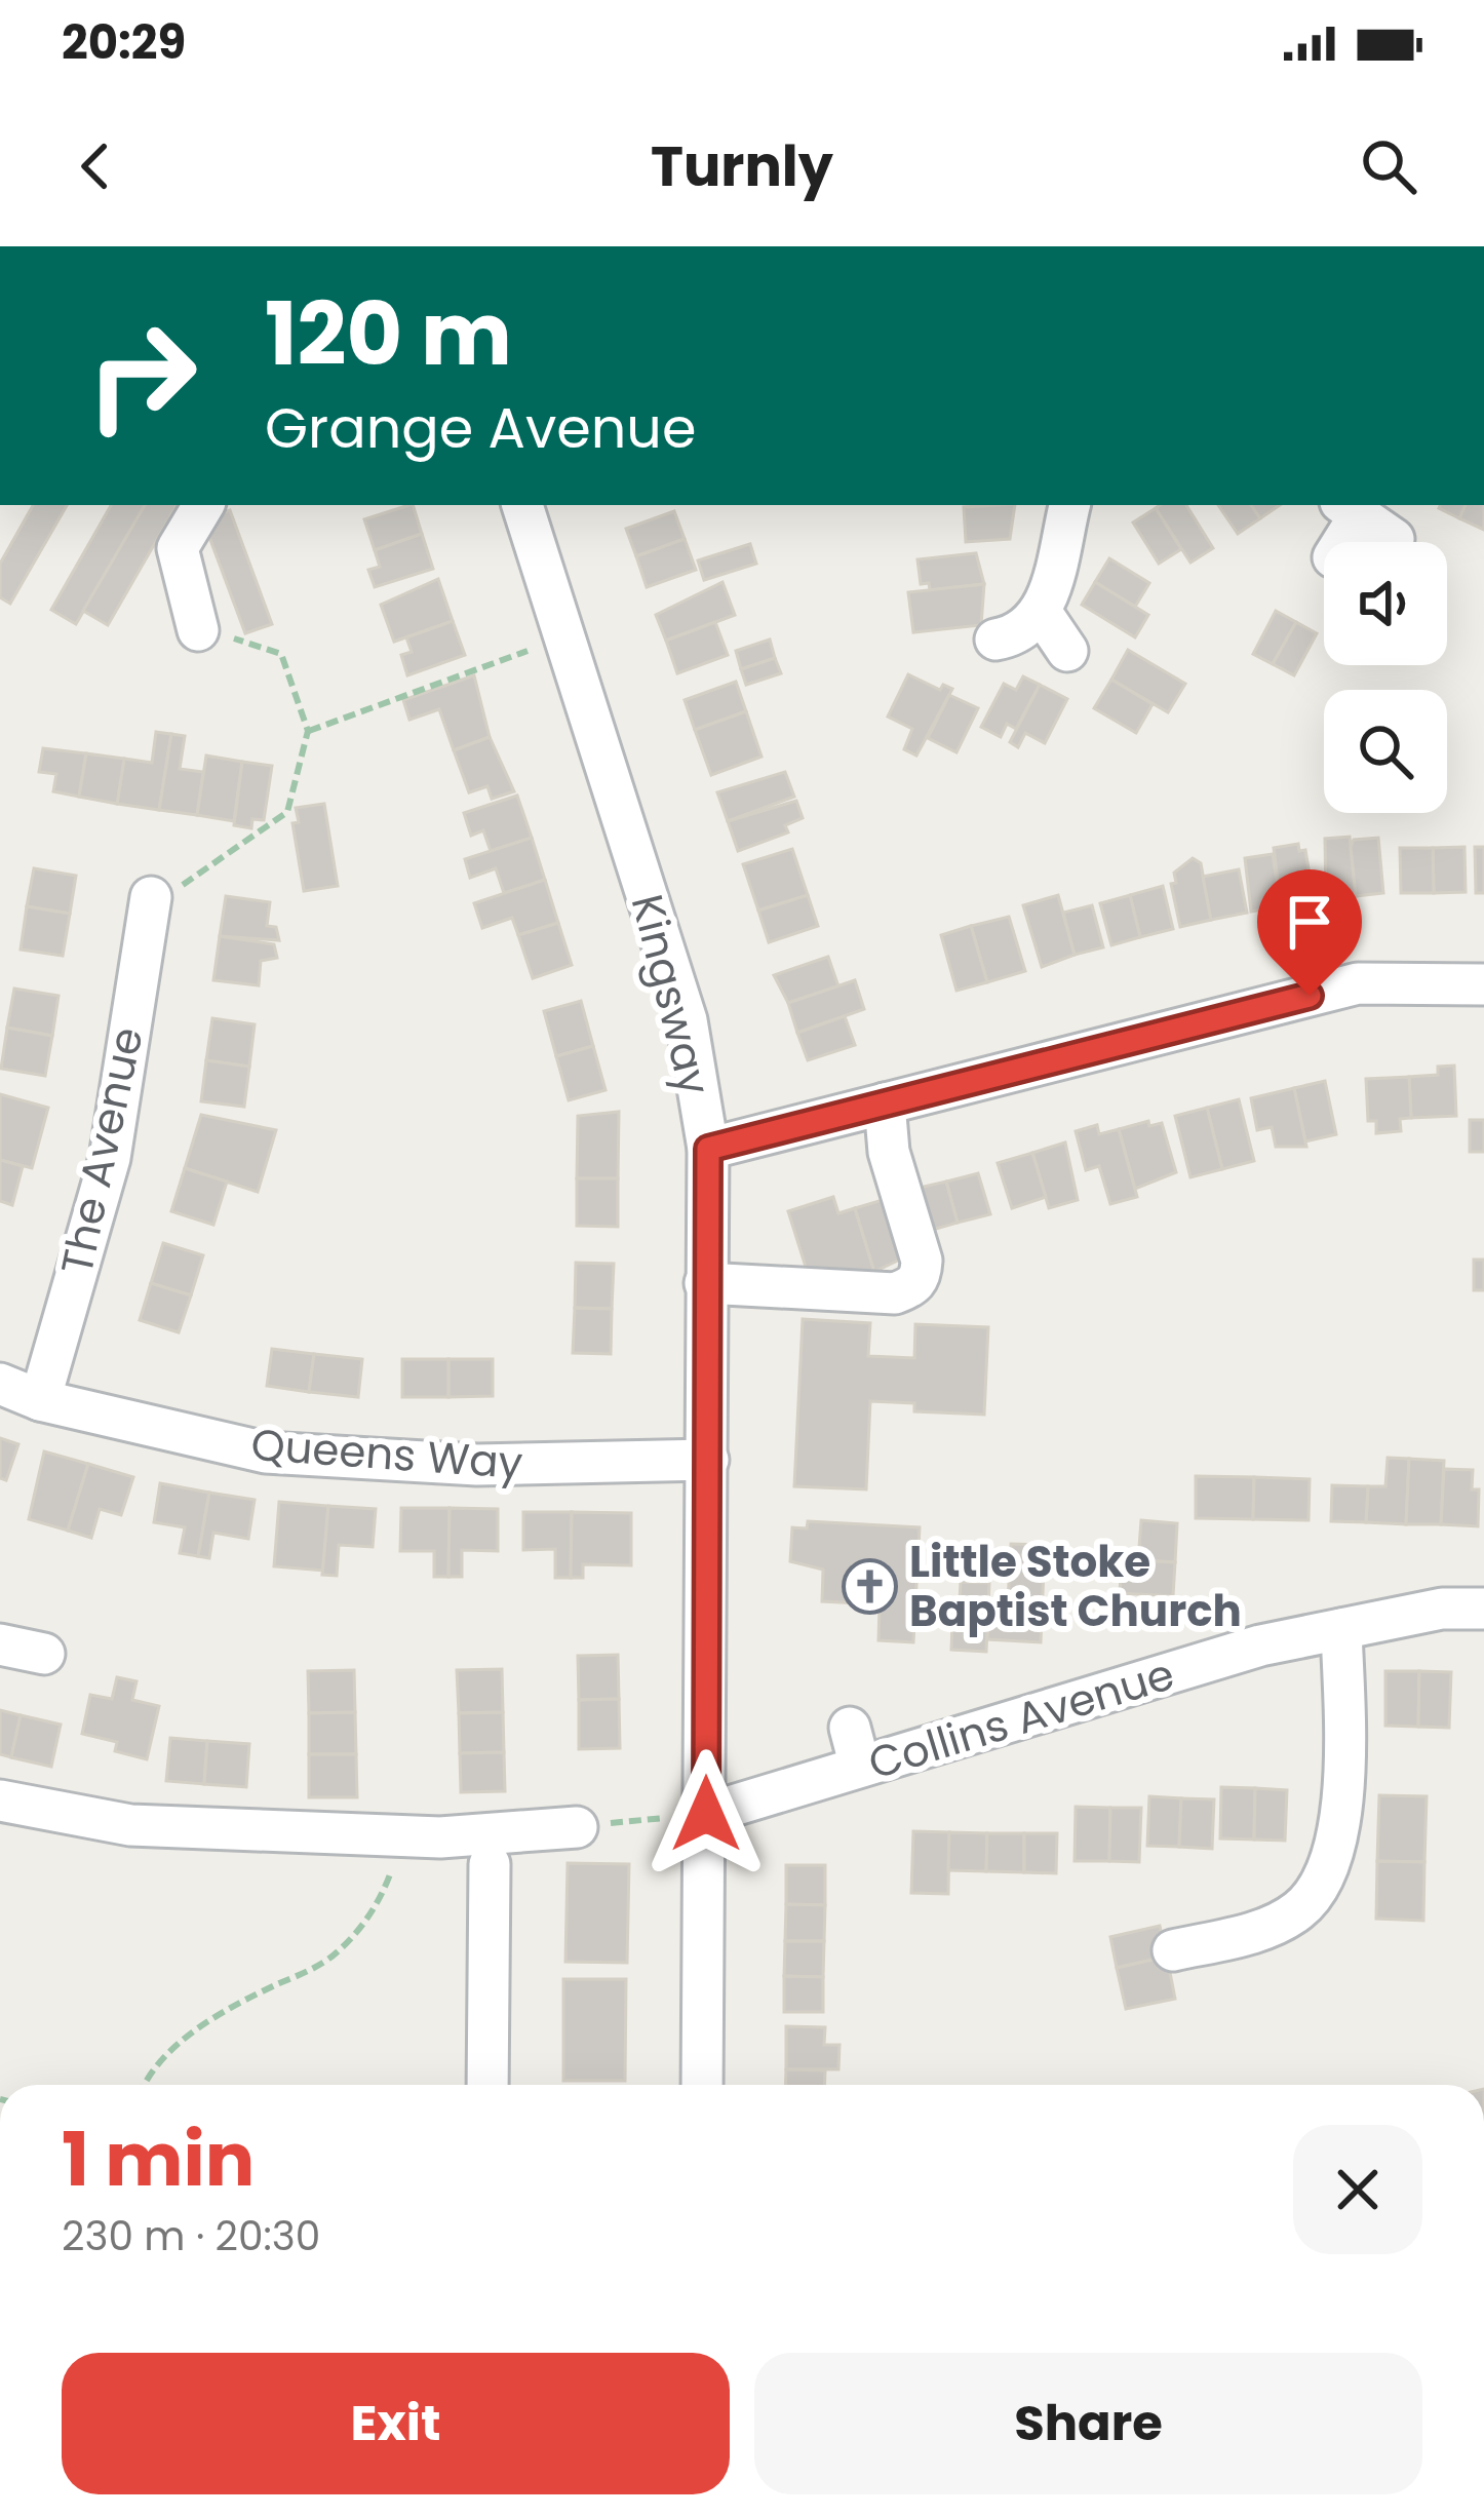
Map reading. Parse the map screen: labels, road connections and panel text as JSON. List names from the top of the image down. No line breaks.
{"streets":{"street":["Kingsway","The Avenue","Queens Way","Collins Avenue"]},"crossings":[["Kingsway","Queens Way"],["Kingsway","Collins Avenue"],["The Avenue","Queens Way"]],"places":{"church":["Little Stoke Baptist Church"]},"page":{"status":"20:29","header":"Turnly","turn":["120 m","Grange Avenue"],"heading":["1 min","230 m · 20:30"],"buttons":["Exit","Share"]}}
